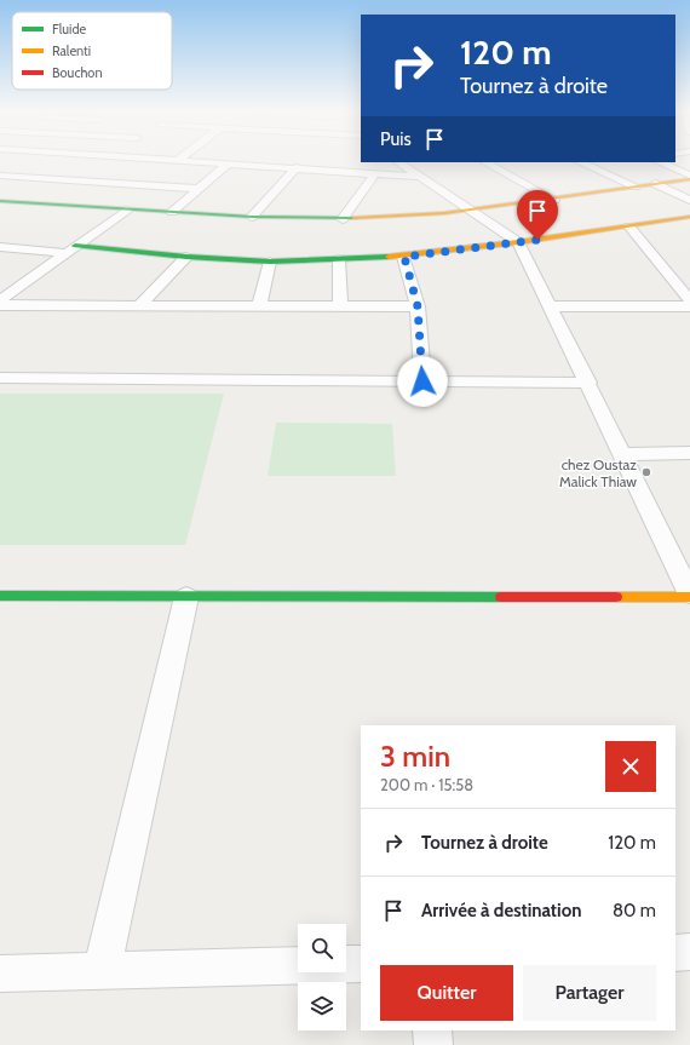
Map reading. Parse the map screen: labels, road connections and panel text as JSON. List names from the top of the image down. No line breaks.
{"places":["chez Oustaz Malick Thiaw"],"legend":["Fluide","Ralenti","Bouchon"],"page":{"turn":["120 m","Tournez à droite"],"then":"Puis","heading":["3 min","200 m · 15:58"],"list":[{"name":"Tournez à droite","value":"120 m"},{"name":"Arrivée à destination","value":"80 m"}],"buttons":["Quitter","Partager"]}}
